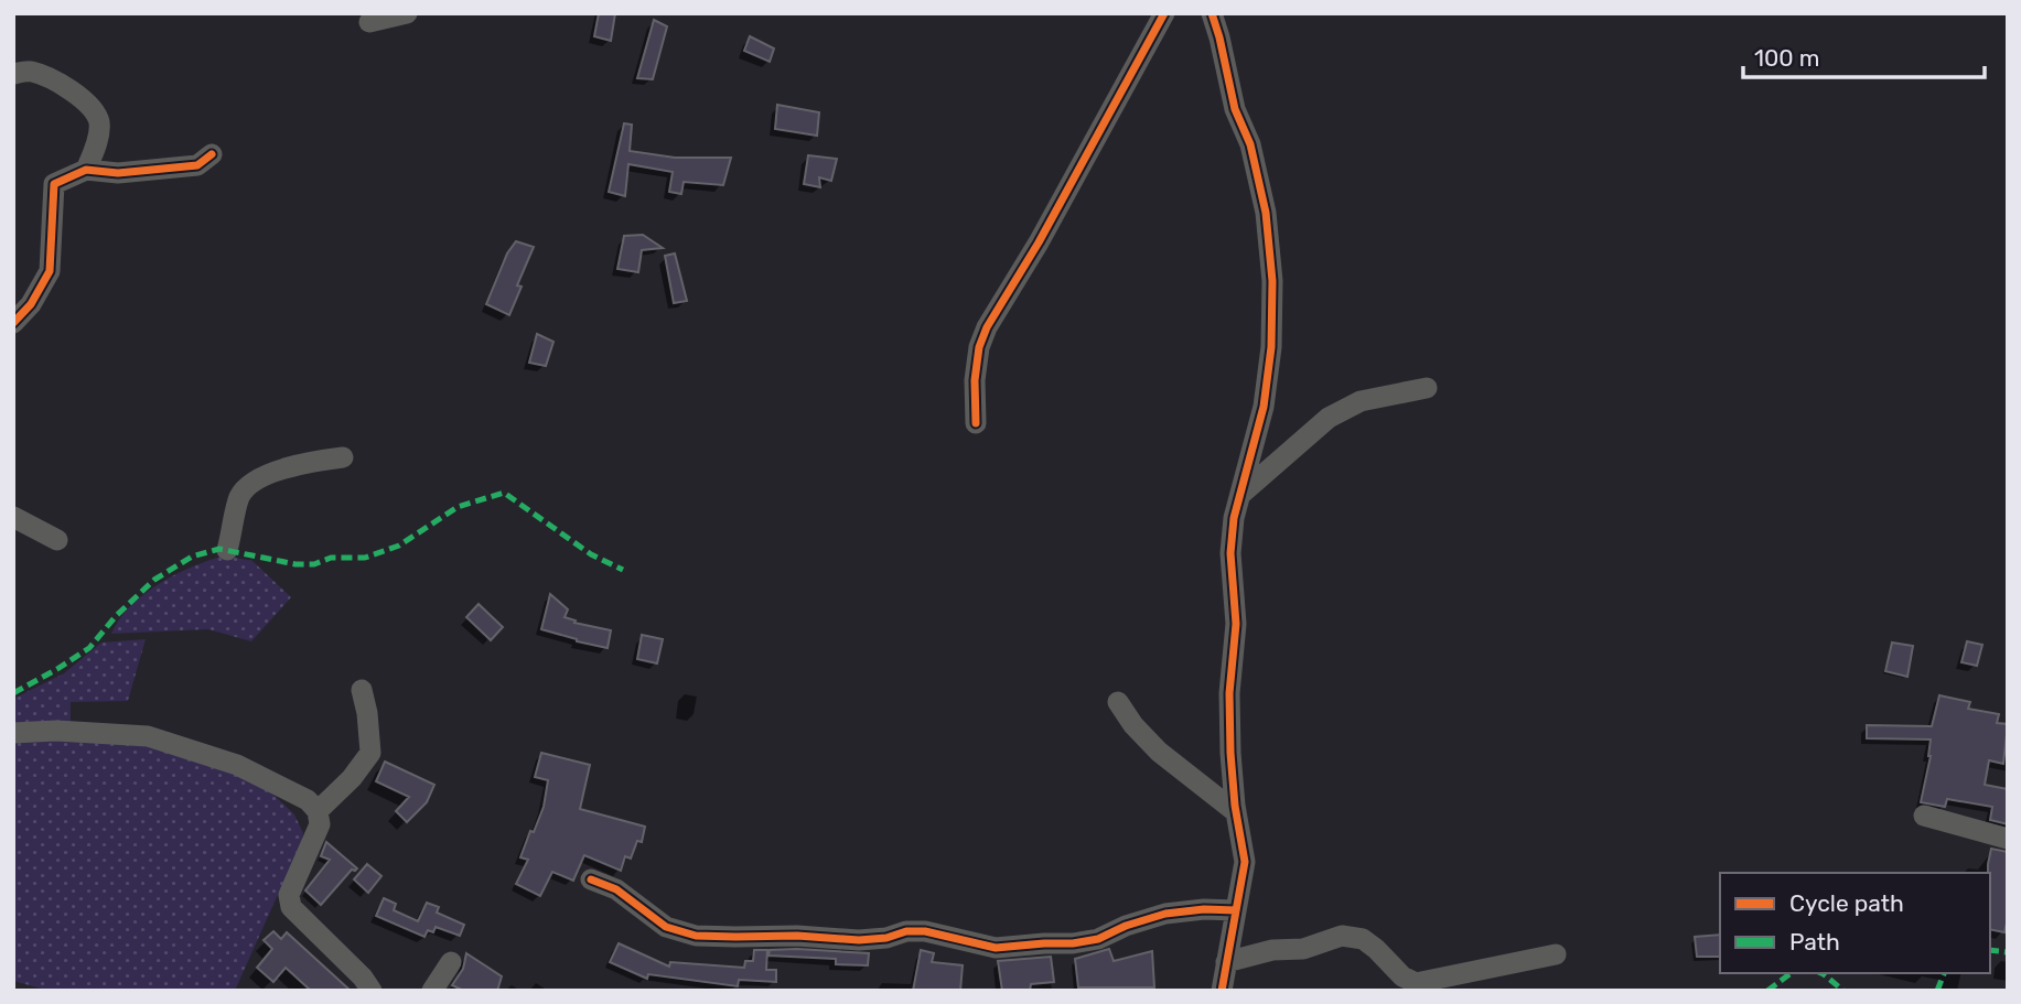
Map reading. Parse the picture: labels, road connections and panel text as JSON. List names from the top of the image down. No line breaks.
{"legend":["Cycle path","Path"],"scale_bar":"100 m"}
